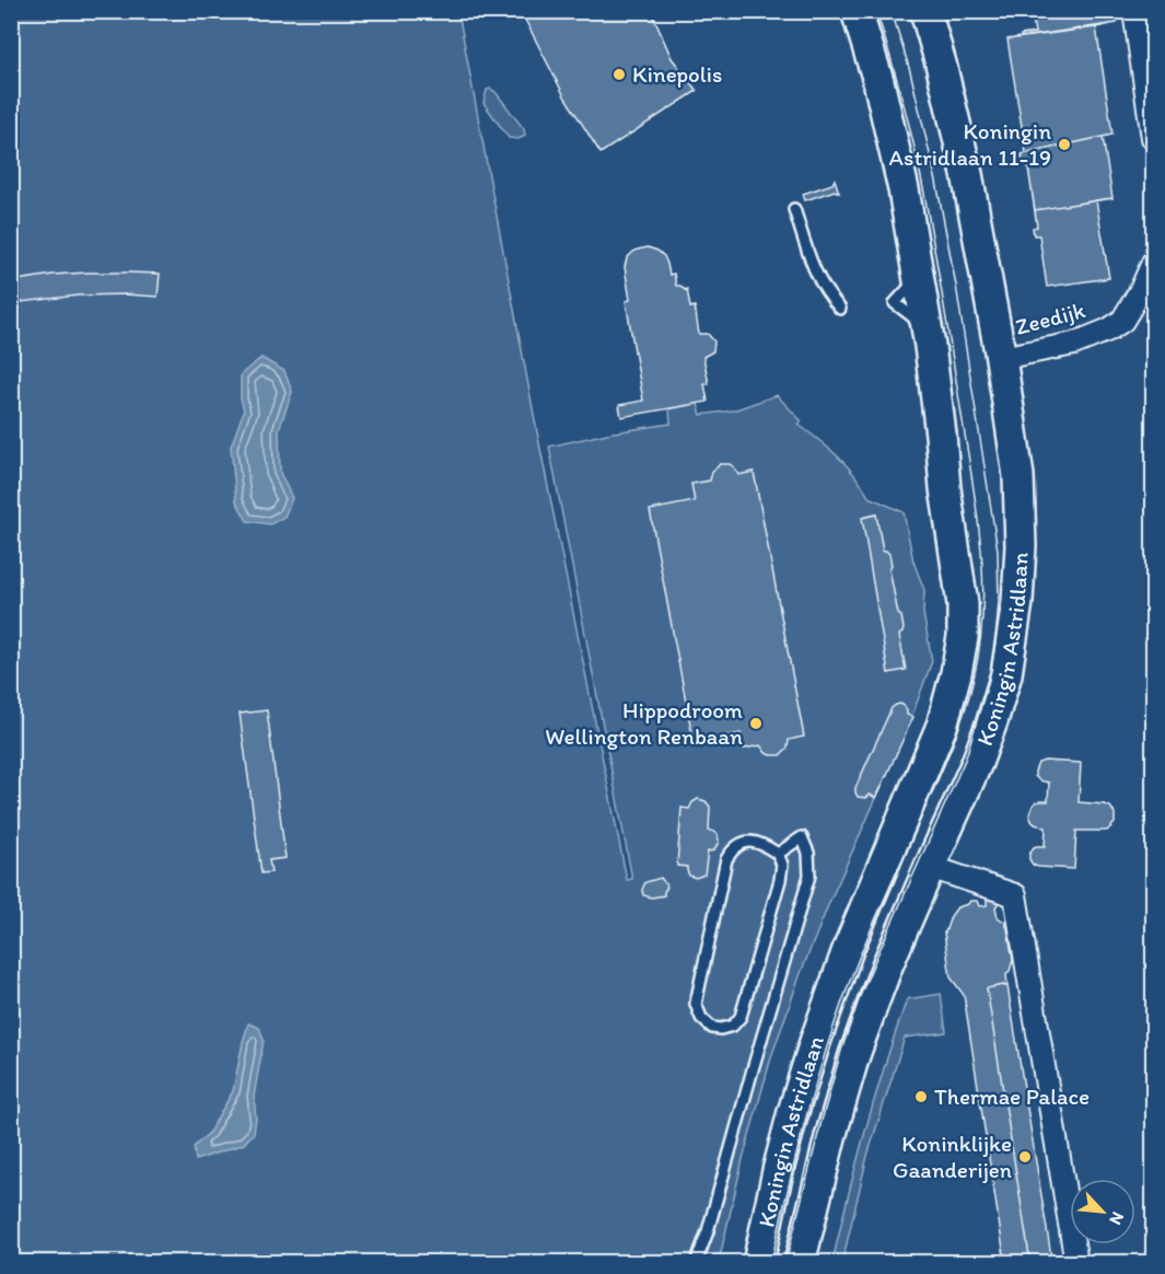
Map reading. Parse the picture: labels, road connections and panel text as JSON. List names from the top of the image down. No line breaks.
{"streets":{"street":["Zeedijk","Koningin Astridlaan"]},"crossings":[["Zeedijk","Koningin Astridlaan"]],"places":["Kinepolis","Koningin Astridlaan 11-19","Hippodroom Wellington Renbaan","Thermae Palace","Koninklijke Gaanderijen"],"north":"bottom right"}
